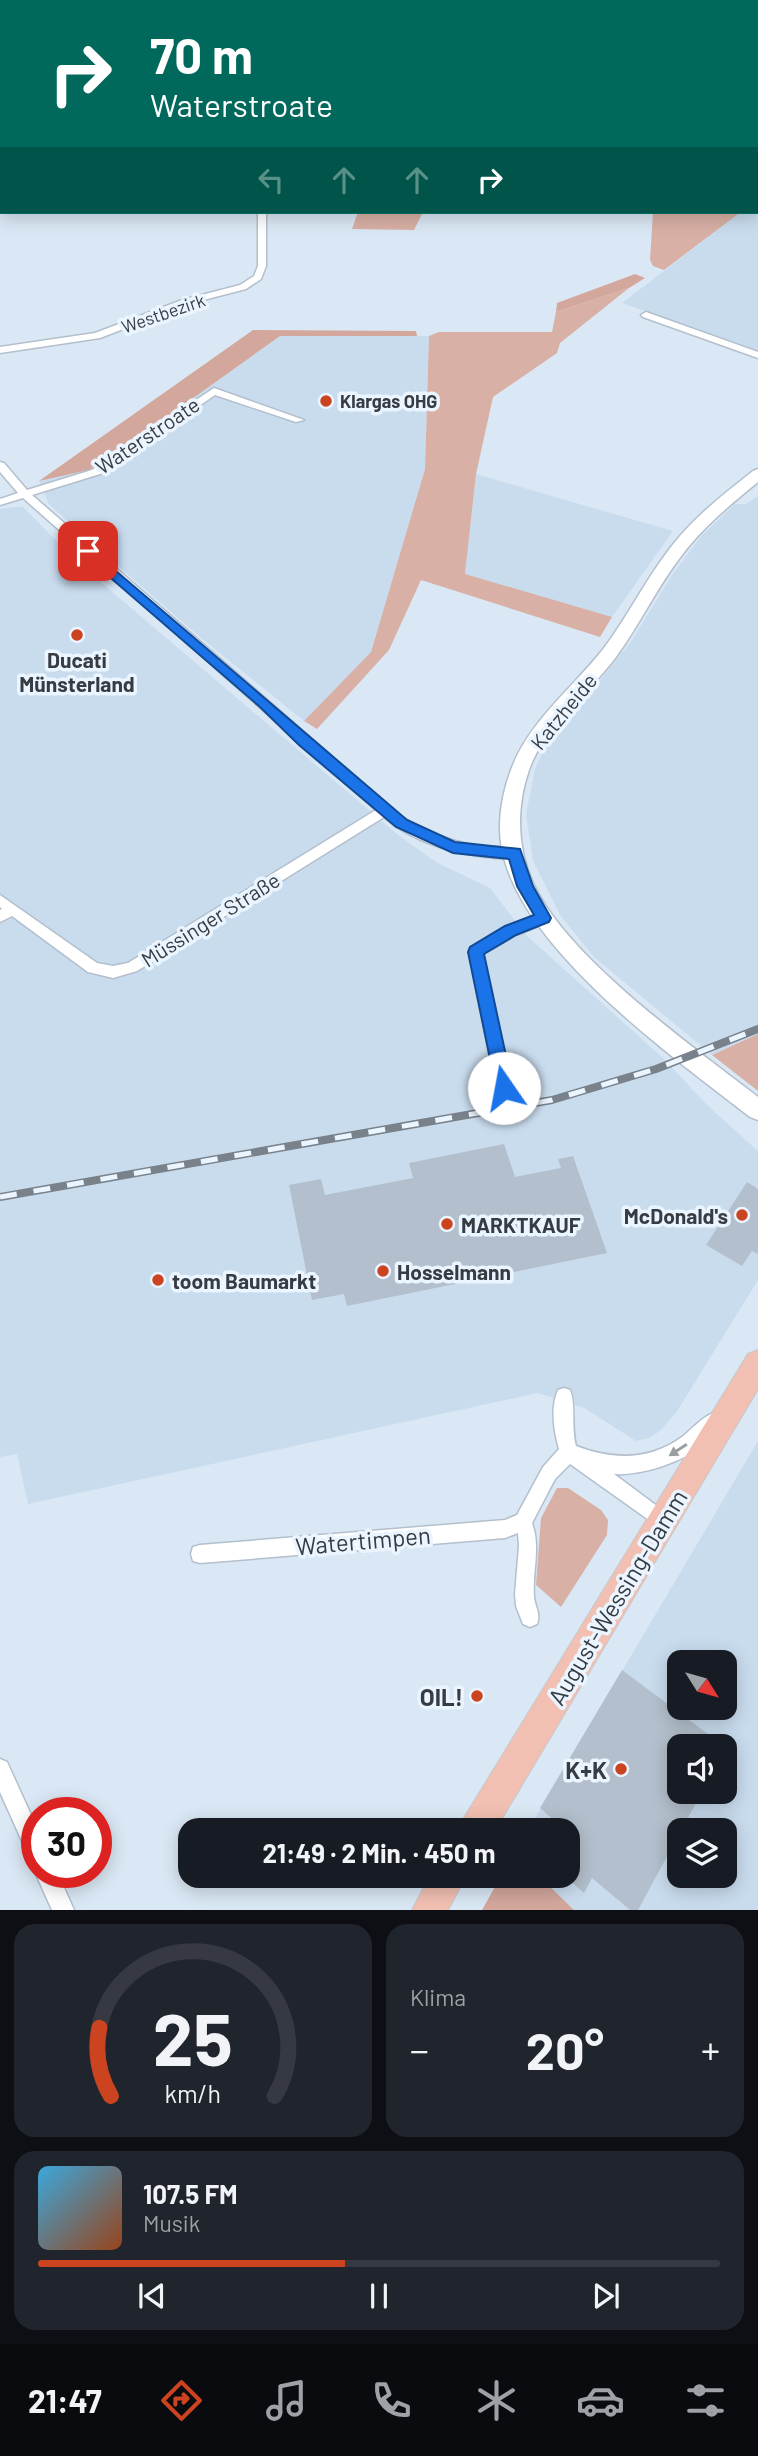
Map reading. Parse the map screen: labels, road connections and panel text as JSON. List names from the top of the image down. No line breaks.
{"streets":{"main road":["August-Wessing-Damm"],"street":["Westbezirk","Waterstroate","Katzheide","Müssinger Straße","Watertimpen"]},"places":["Klargas OHG","Ducati Münsterland","McDonald's","MARKTKAUF","Hosselmann","toom Baumarkt","OIL!","K+K"],"north":"bottom right","page":{"turn":["70 m","Waterstroate"],"limit":"30","trip":"21:49 · 2 Min. · 450 m","tile":"Klima","heat":["−","20°","+"],"song":["107.5 FM","Musik"],"tabs":"21:47","gauge":["25","km/h"]}}
